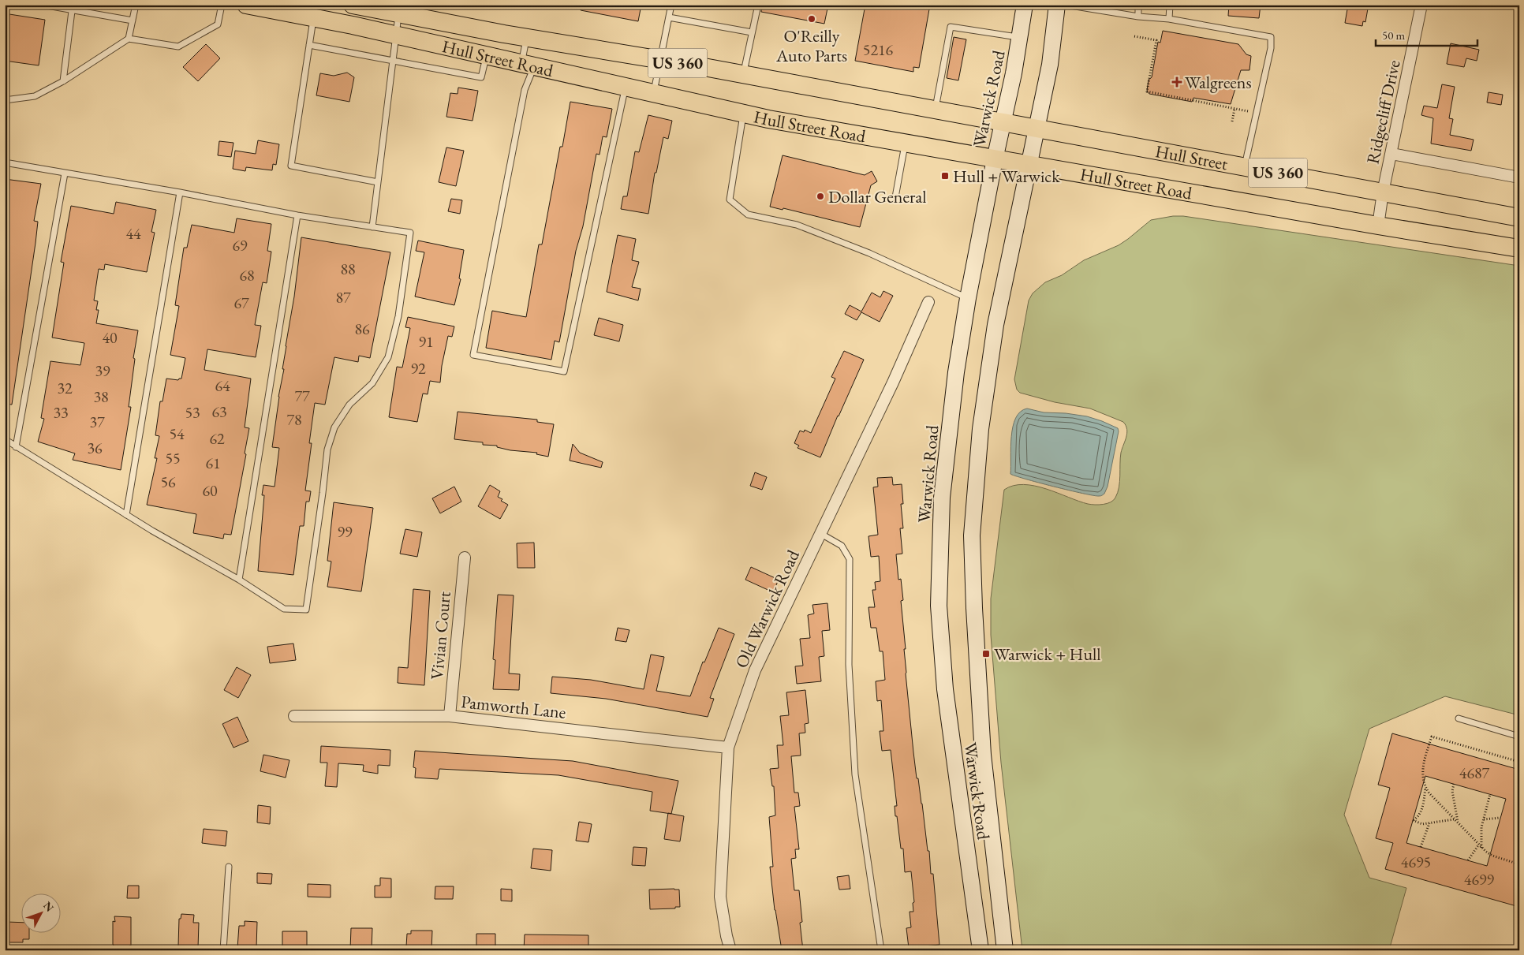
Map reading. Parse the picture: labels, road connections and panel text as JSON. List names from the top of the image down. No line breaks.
{"streets":{"main road":["Hull Street Road","US 360","Warwick Road","Hull Street"],"street":["Ridgecliff Drive","Old Warwick Road","Vivian Court","Pamworth Lane"]},"crossings":[["Hull Street Road","US 360"],["Hull Street Road","Warwick Road"],["Hull Street Road","Ridgecliff Drive"],["Hull Street Road","Hull Street"],["US 360","Ridgecliff Drive"],["Warwick Road","Hull Street"],["Ridgecliff Drive","Hull Street"],["Old Warwick Road","Pamworth Lane"],["Vivian Court","Pamworth Lane"]],"places":{"other":["O'Reilly Auto Parts","Dollar General"],"health":["Walgreens"],"transit":["Hull + Warwick","Warwick + Hull"]},"house_numbers":["5216","44","69","88","68","87","67","86","40","91","92","39","64","32","77","38","63","33","53","78","37","54","62","36","55","61","56","60","99","4687","4695","4699"],"scale_bar":"50 m","north":"top right"}
